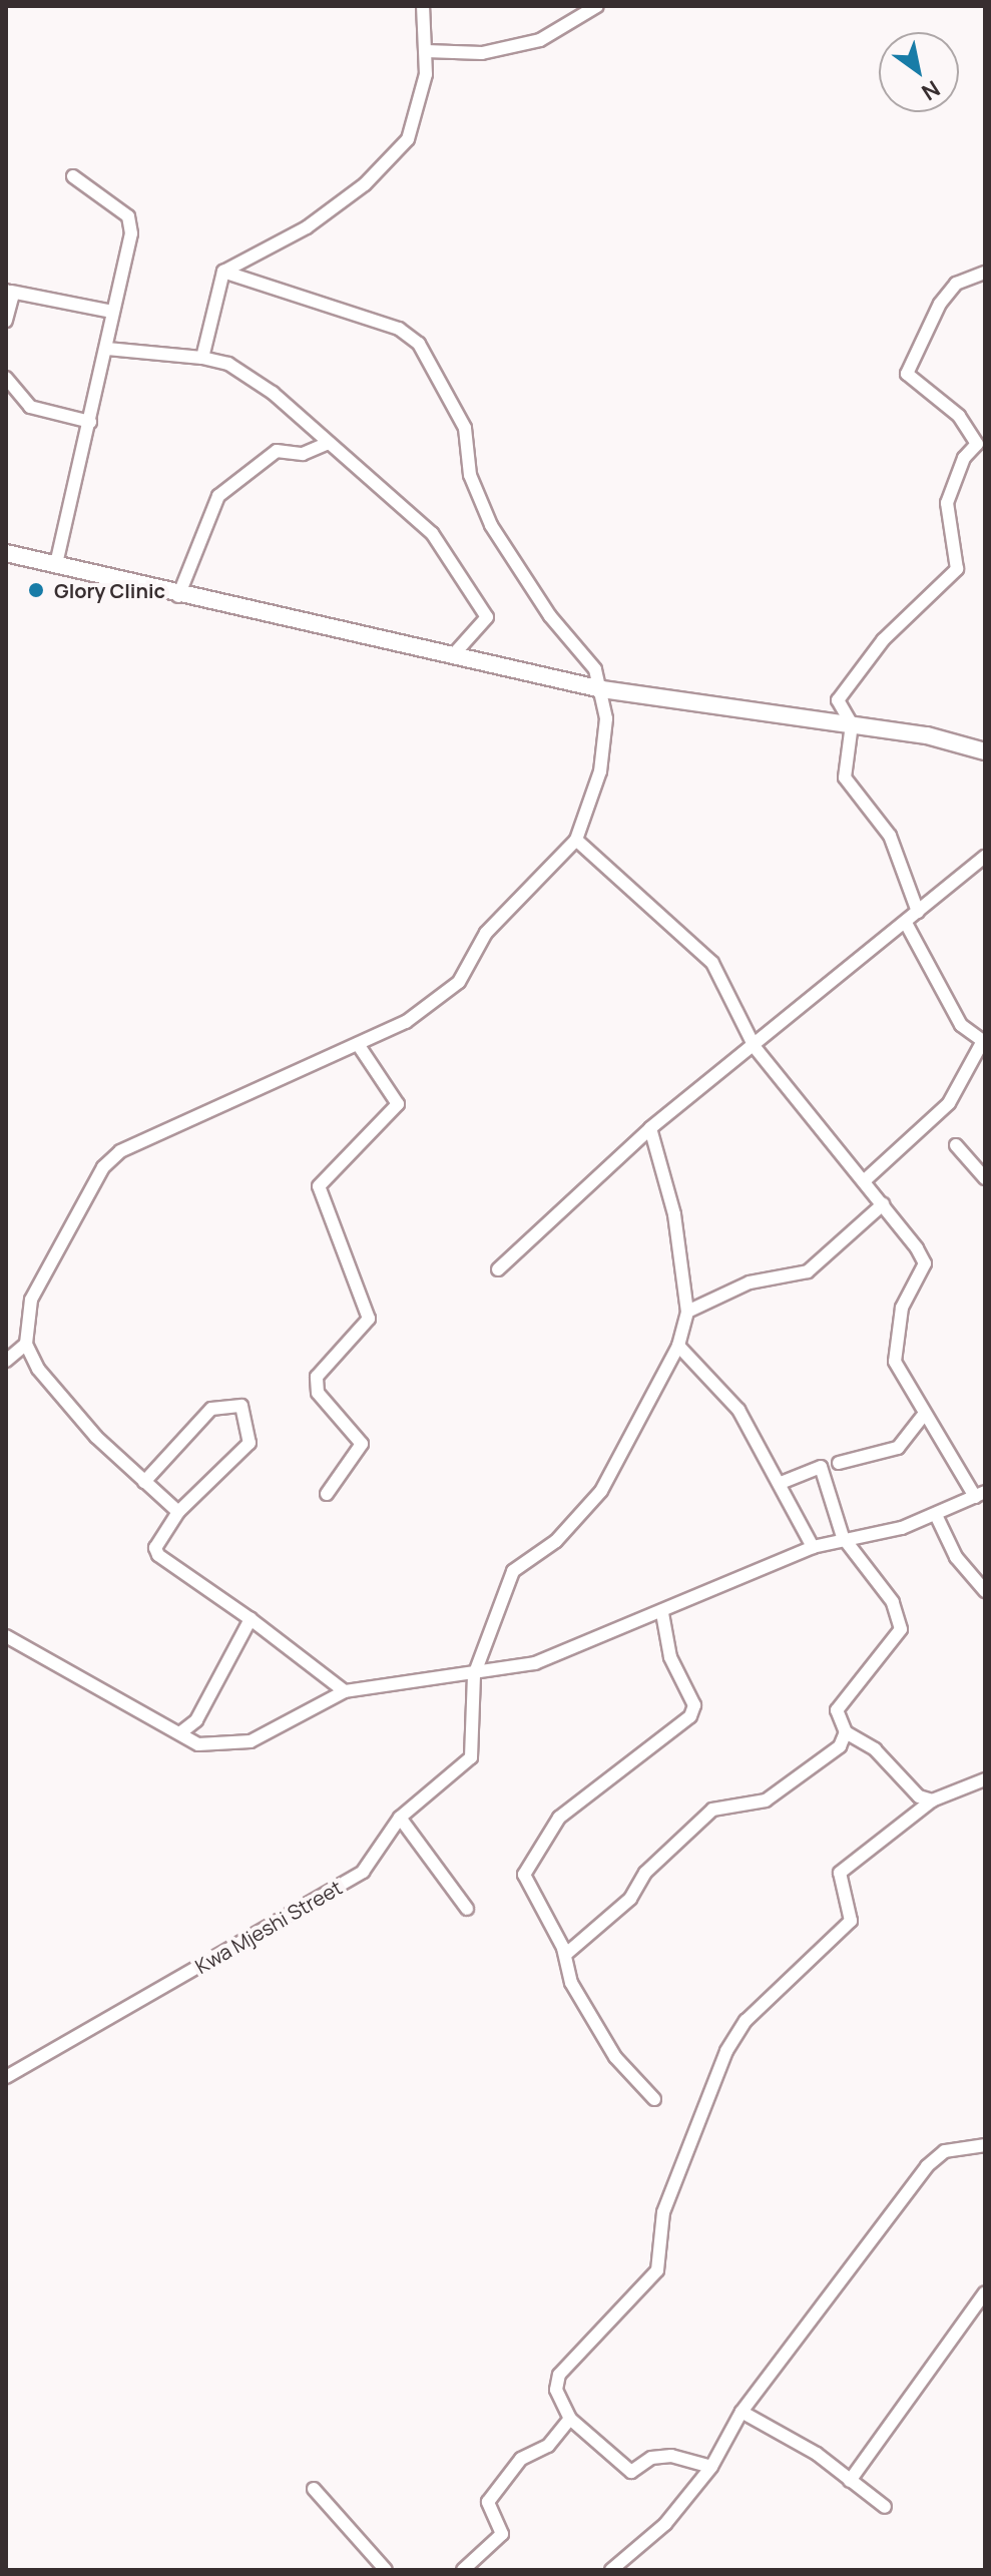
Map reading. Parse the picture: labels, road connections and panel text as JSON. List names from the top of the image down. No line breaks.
{"streets":{"street":["Kwa Mjeshi Street"]},"places":["Glory Clinic"],"north":"bottom right"}
